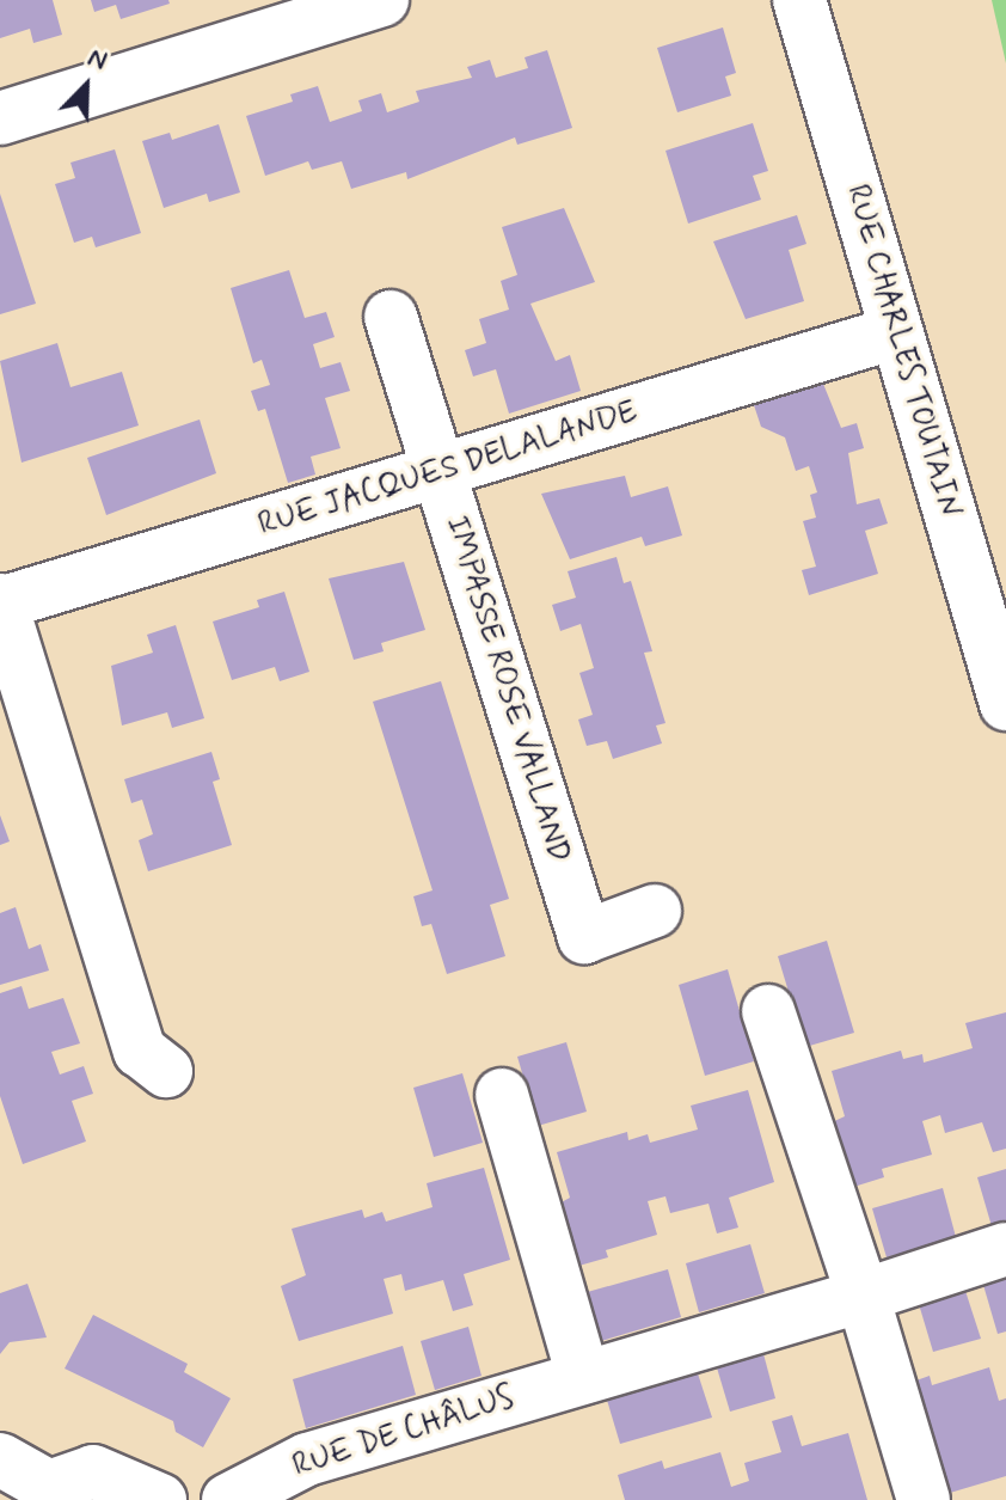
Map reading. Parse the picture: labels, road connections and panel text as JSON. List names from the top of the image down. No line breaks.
{"streets":{"street":["RUE CHARLES TOUTAIN","RUE JACQUES DELALANDE","IMPASSE ROSE VALLAND","RUE DE CHÂLUS"]},"crossings":[["RUE CHARLES TOUTAIN","RUE JACQUES DELALANDE"],["RUE JACQUES DELALANDE","IMPASSE ROSE VALLAND"]],"north":"top right"}
